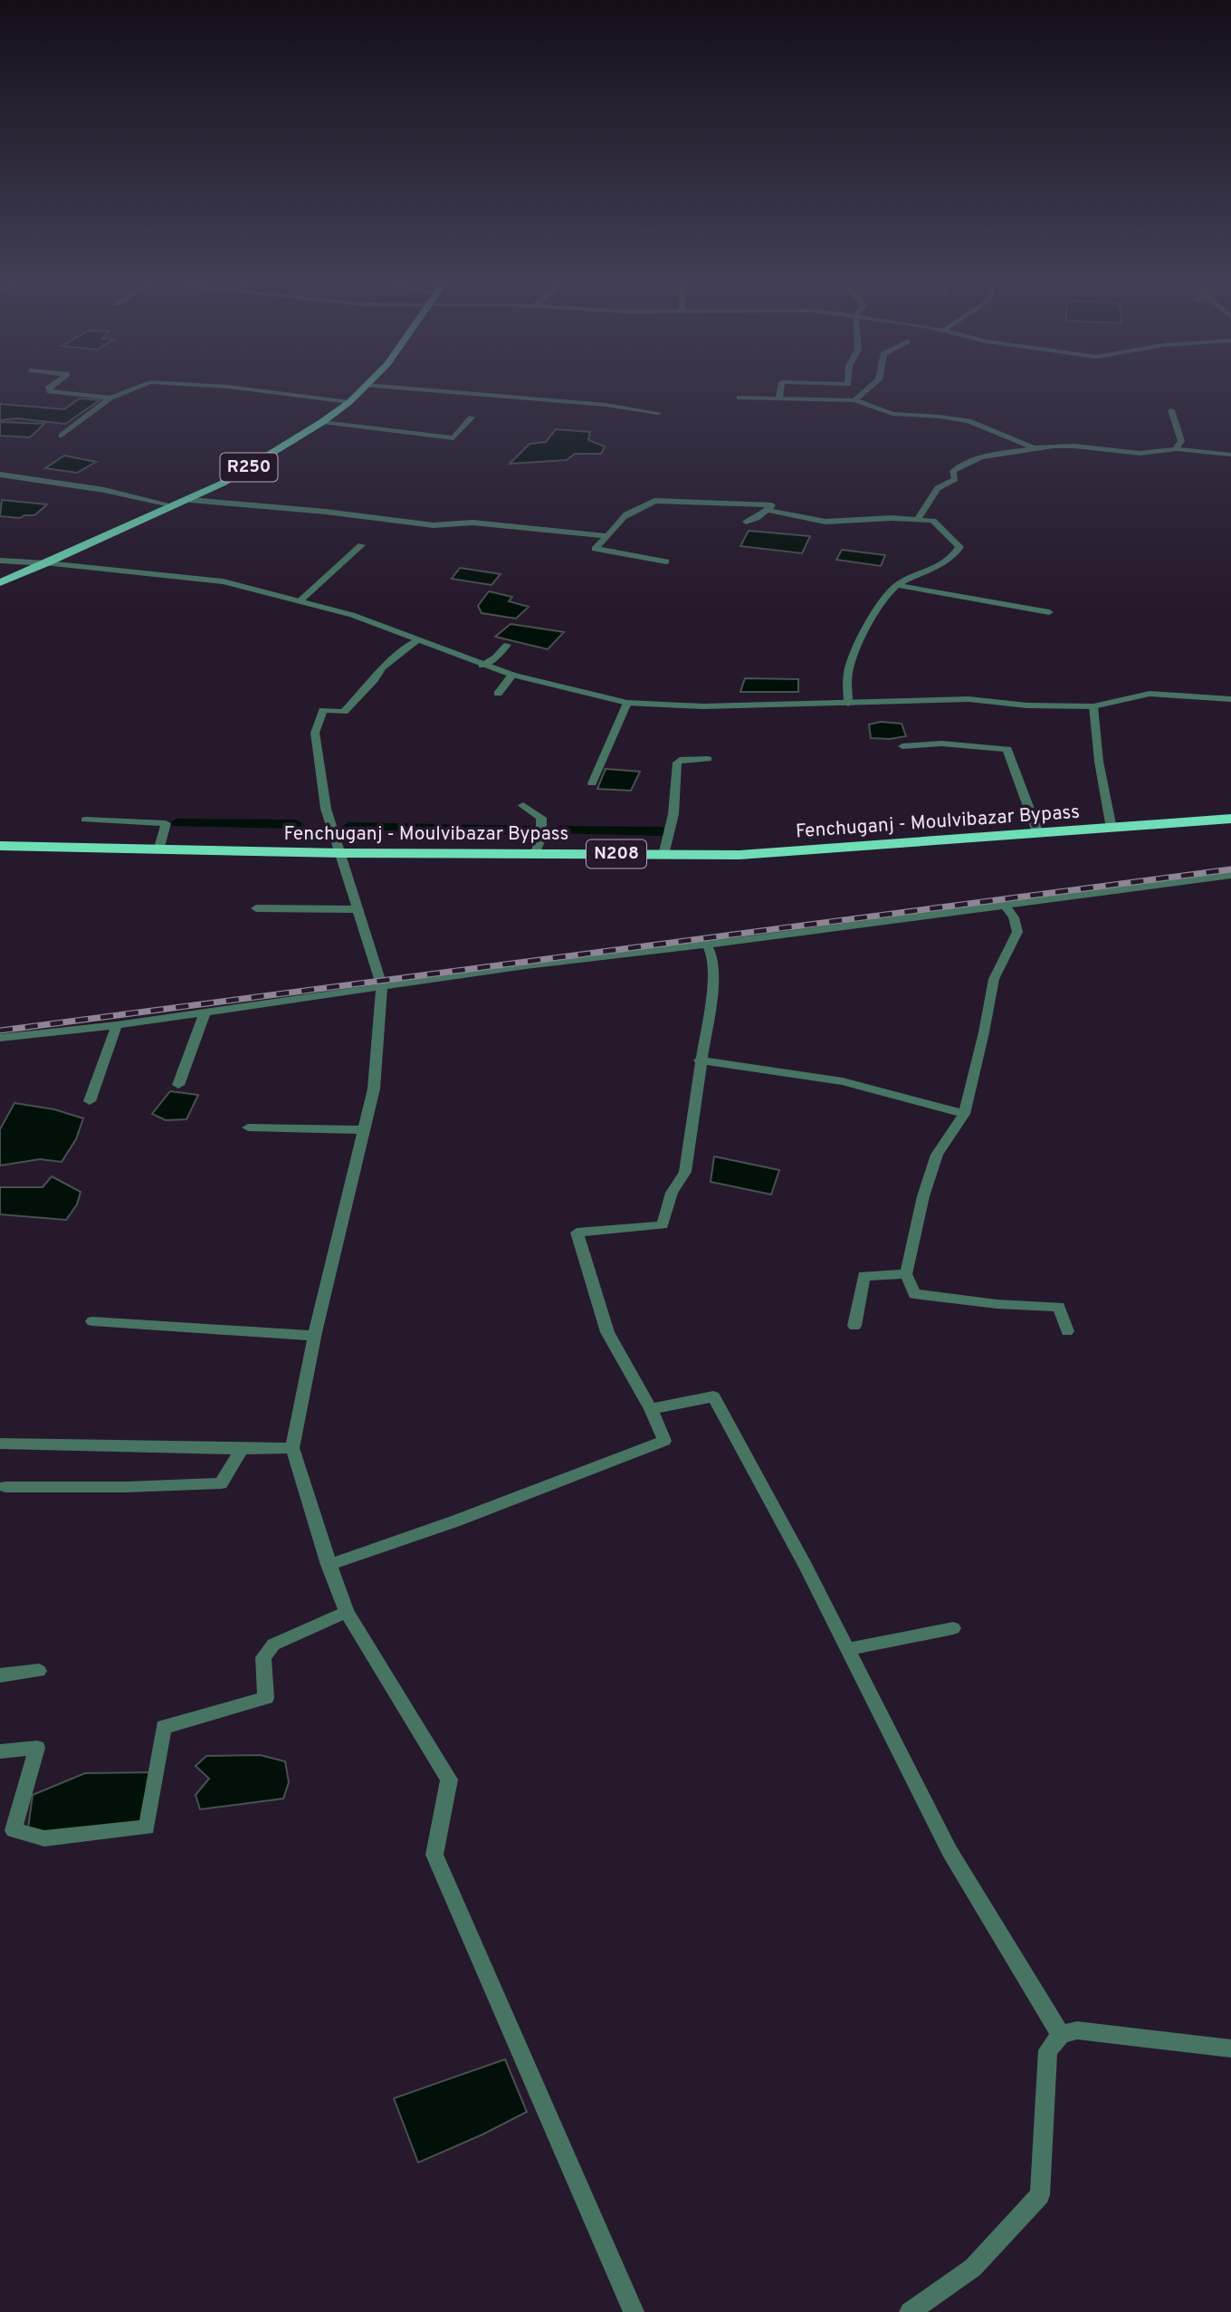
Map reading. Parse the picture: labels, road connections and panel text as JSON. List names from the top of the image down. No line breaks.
{"streets":{"highway":["Fenchuganj - Moulvibazar Bypass","N208"],"main road":["R250"]}}
